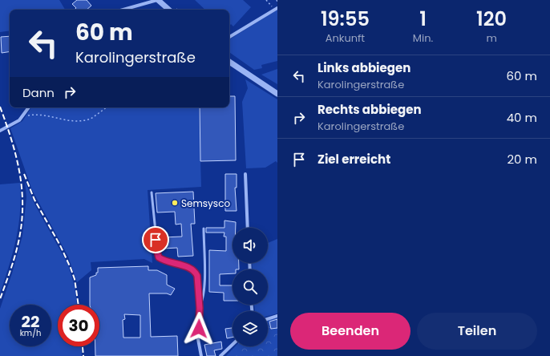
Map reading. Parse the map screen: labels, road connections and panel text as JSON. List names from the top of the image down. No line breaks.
{"places":["Semsysco"],"page":{"eta":["19:55","Ankunft","1","Min.","120","m"],"turn":["60 m","Karolingerstraße"],"list":[{"name":"Links abbiegen","note":"Karolingerstraße","value":"60 m"},{"name":"Rechts abbiegen","note":"Karolingerstraße","value":"40 m"},{"name":"Ziel erreicht","value":"20 m"}],"then":"Dann","speed":"22 km/h","limit":"30","buttons":["Beenden","Teilen"]}}
